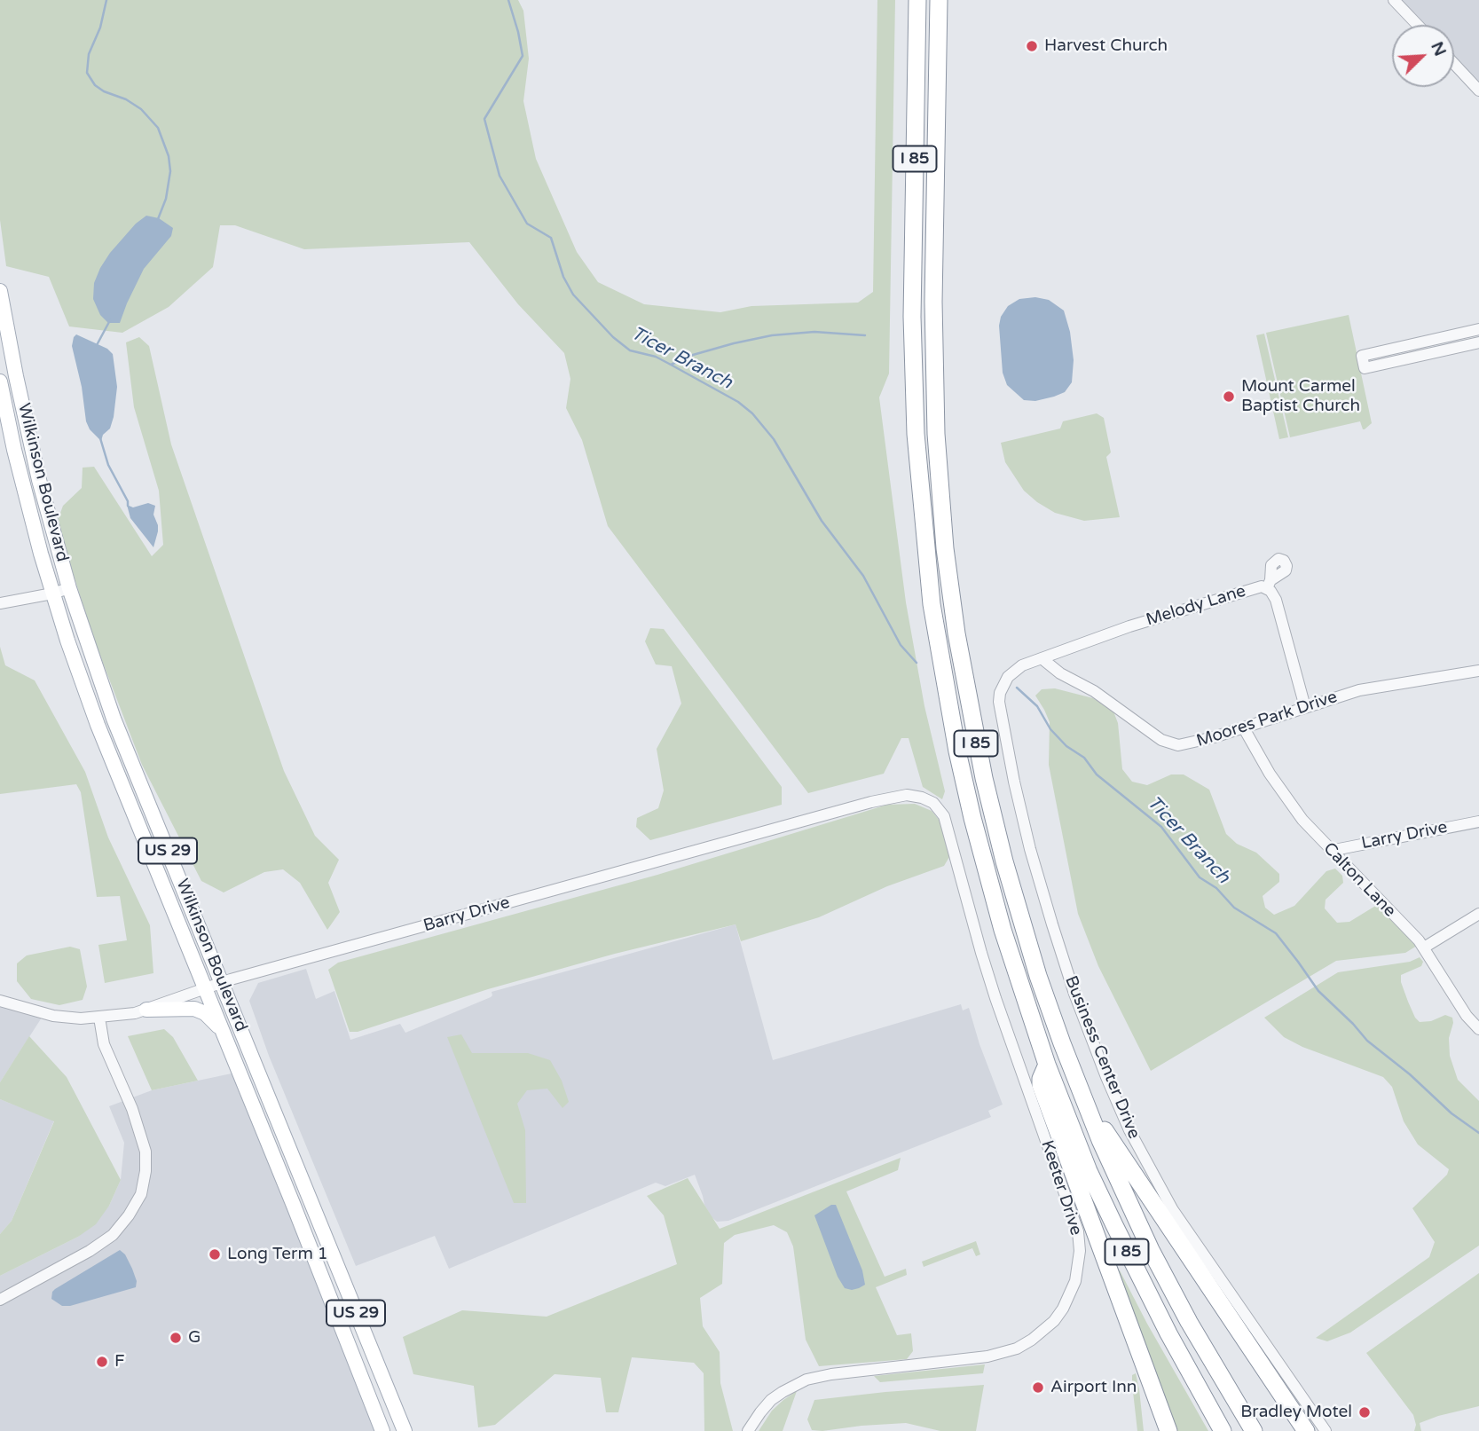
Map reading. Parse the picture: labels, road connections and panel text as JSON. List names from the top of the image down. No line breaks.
{"streets":{"highway":["I 85"],"main road":["Wilkinson Boulevard","US 29"],"street":["Melody Lane","Moores Park Drive","Larry Drive","Calton Lane","Barry Drive","Business Center Drive","Keeter Drive"]},"crossings":[["Wilkinson Boulevard","Barry Drive"],["Melody Lane","Moores Park Drive"],["Melody Lane","Business Center Drive"],["Moores Park Drive","Calton Lane"],["Moores Park Drive","Business Center Drive"],["Larry Drive","Calton Lane"],["Barry Drive","Keeter Drive"]],"water":["Ticer Branch"],"places":["Harvest Church","Mount Carmel Baptist Church","Long Term 1","G","F","Airport Inn","Bradley Motel"],"north":"top right"}
